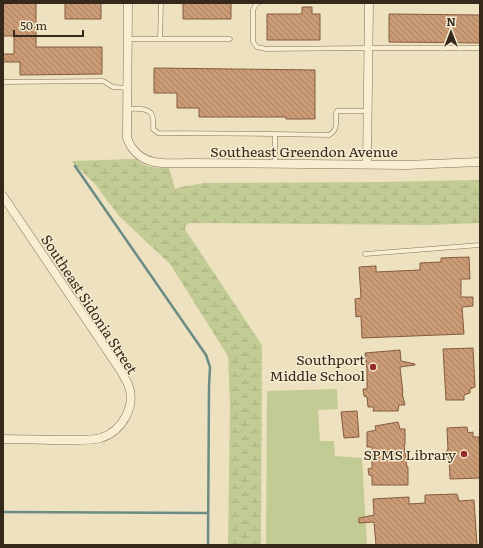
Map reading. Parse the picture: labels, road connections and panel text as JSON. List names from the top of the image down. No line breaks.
{"streets":{"street":["Southeast Greendon Avenue","Southeast Sidonia Street"]},"places":["Southport Middle School","SPMS Library"],"scale_bar":"50 m","north":"top"}
